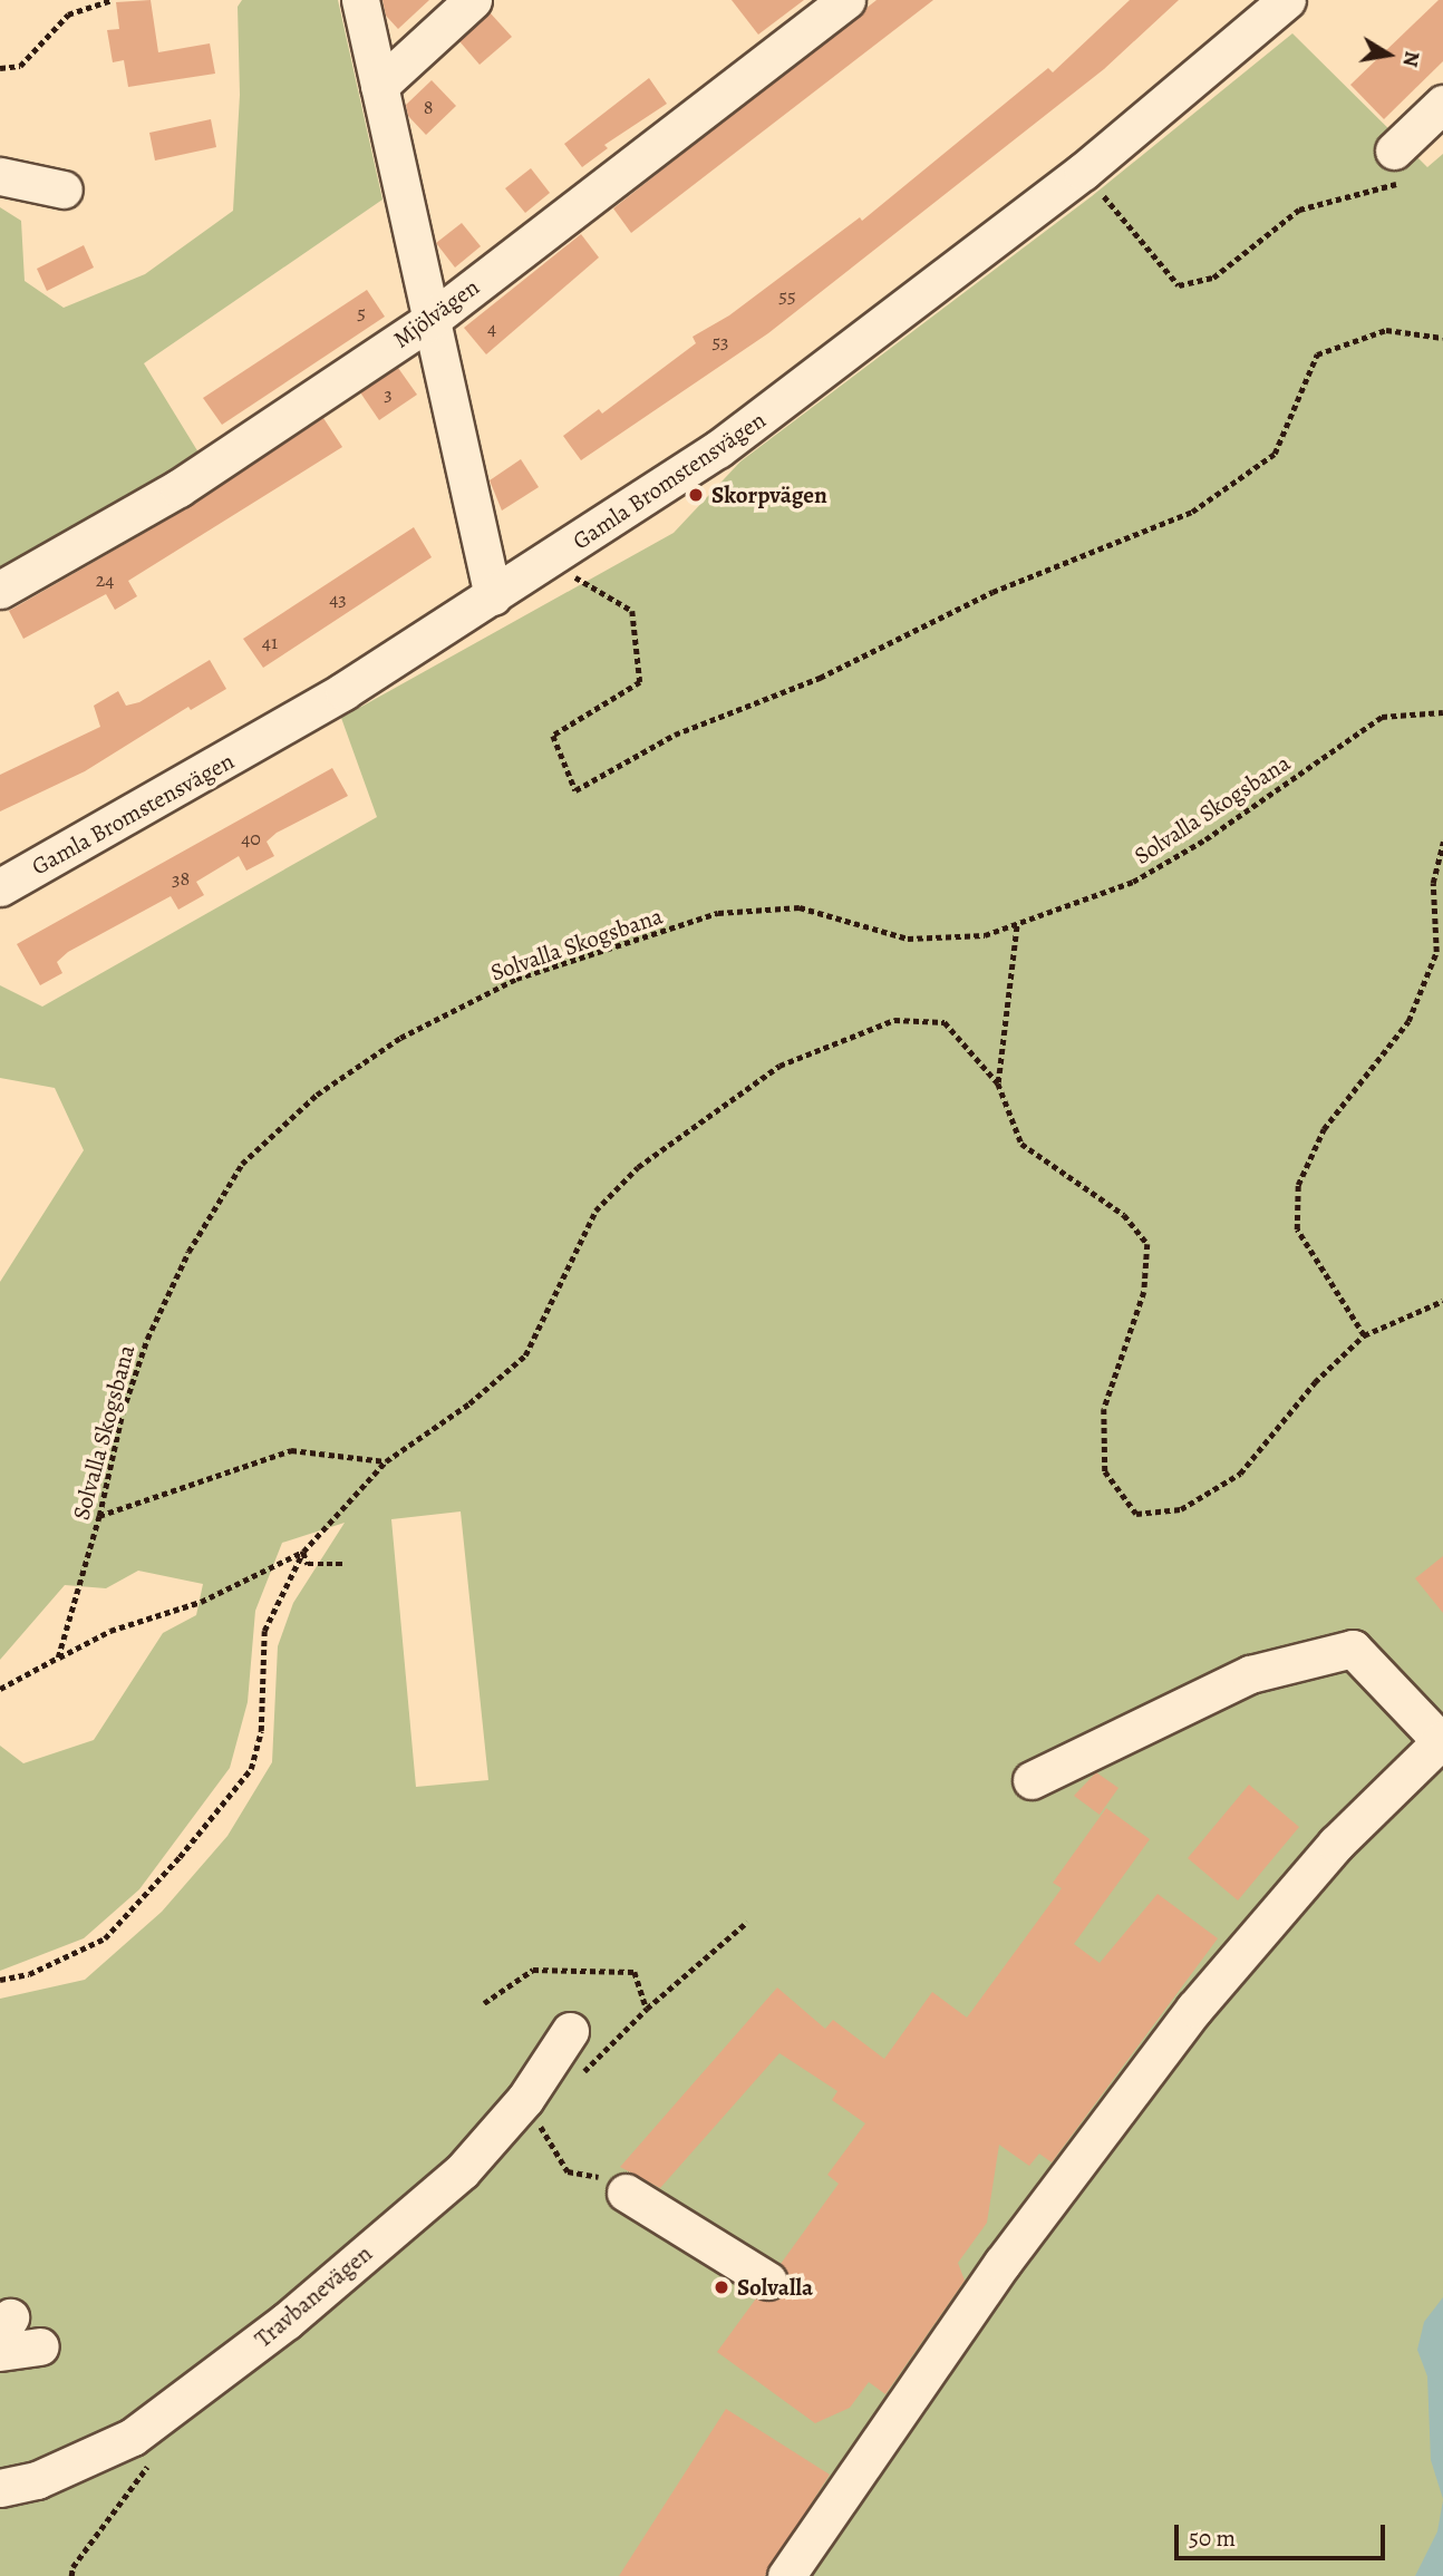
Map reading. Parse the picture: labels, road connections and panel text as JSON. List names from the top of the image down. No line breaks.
{"streets":{"street":["Mjölvägen","Gamla Bromstensvägen","Travbanevägen"],"path":["Solvalla Skogsbana"]},"places":["Skorpvägen","Solvalla"],"house_numbers":["8","55","5","4","53","3","24","43","41","40","38"],"scale_bar":"50 m","north":"right"}
